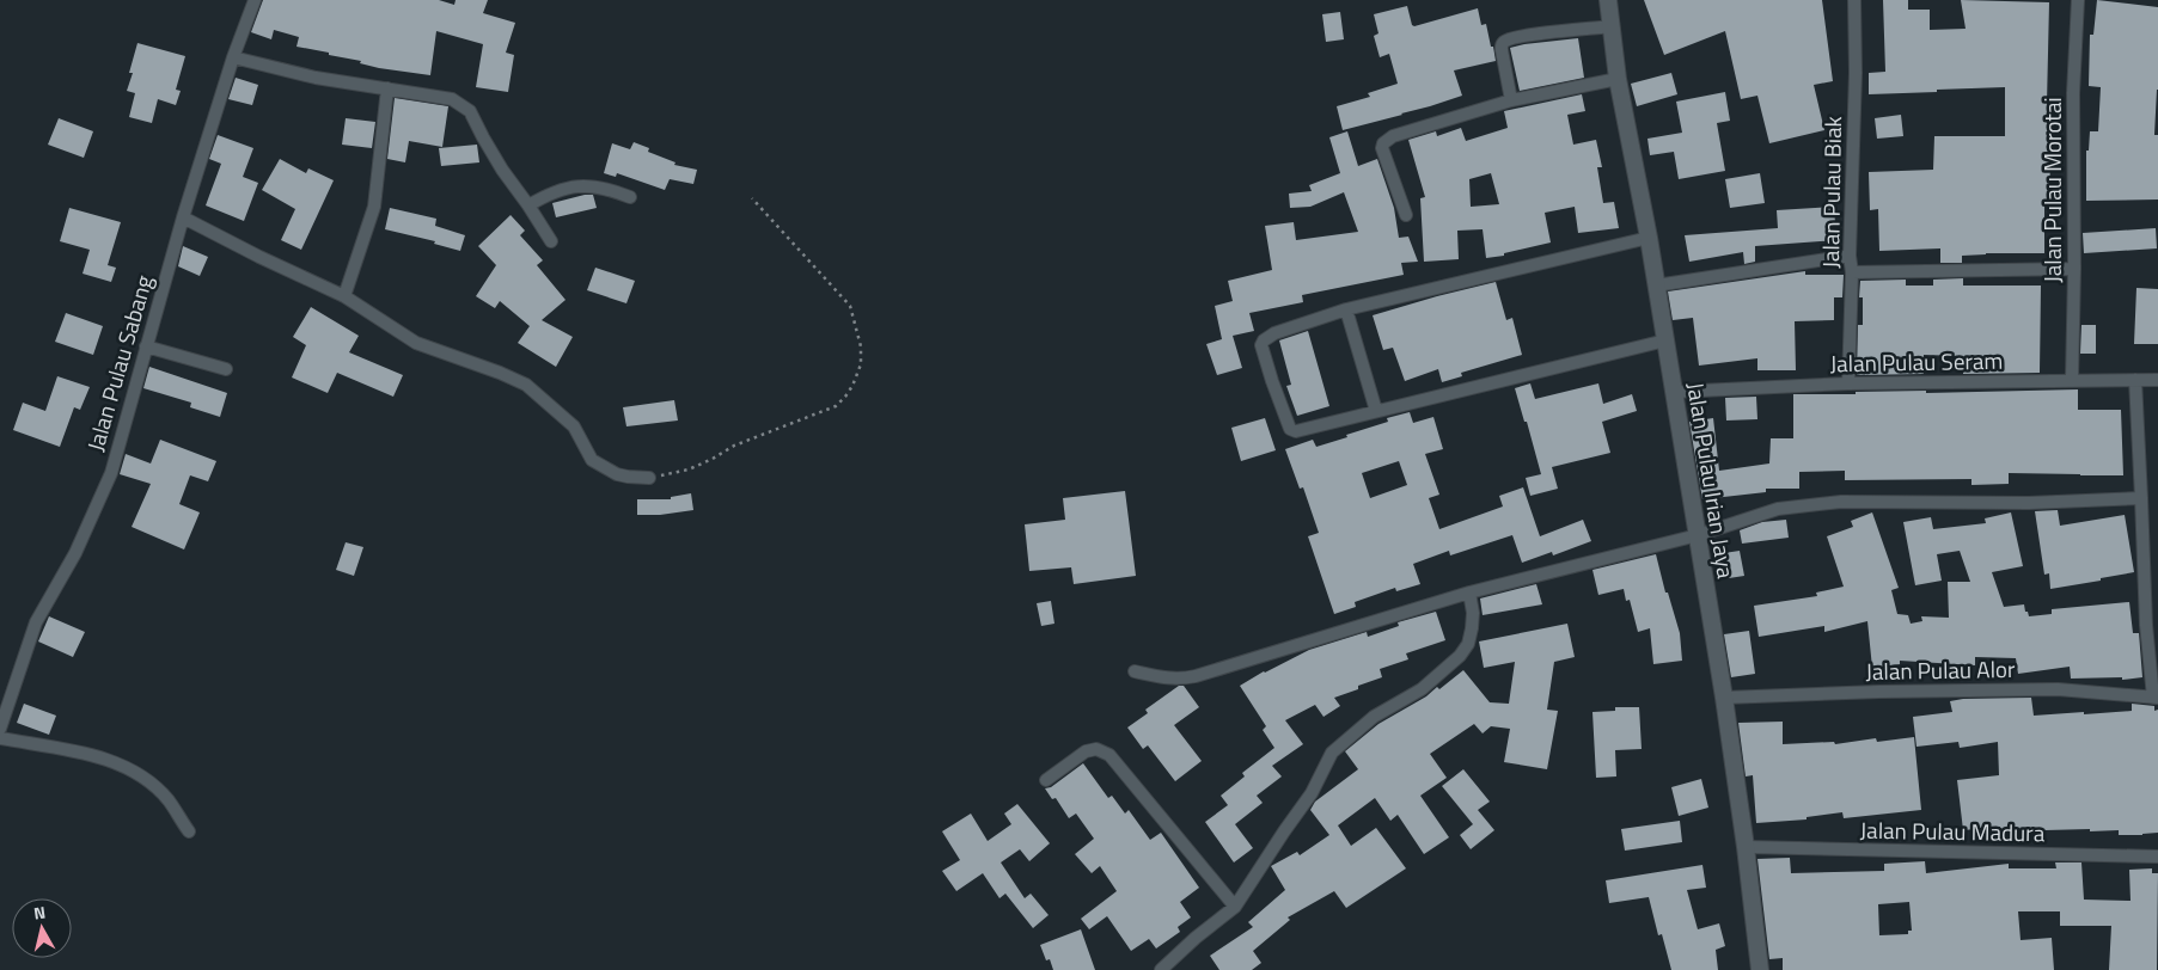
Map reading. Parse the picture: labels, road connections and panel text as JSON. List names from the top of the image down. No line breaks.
{"streets":{"street":["Jalan Pulau Morotai","Jalan Pulau Biak","Jalan Pulau Seram","Jalan Pulau Sabang","Jalan Pulau Irian Jaya","Jalan Pulau Alor","Jalan Pulau Madura"]},"crossings":[["Jalan Pulau Morotai","Jalan Pulau Seram"],["Jalan Pulau Biak","Jalan Pulau Seram"],["Jalan Pulau Seram","Jalan Pulau Irian Jaya"],["Jalan Pulau Irian Jaya","Jalan Pulau Alor"],["Jalan Pulau Irian Jaya","Jalan Pulau Madura"]],"north":"top"}
